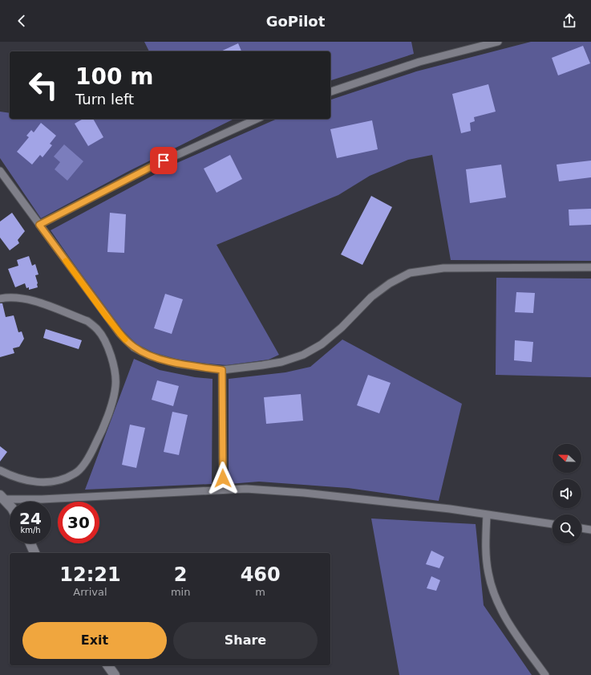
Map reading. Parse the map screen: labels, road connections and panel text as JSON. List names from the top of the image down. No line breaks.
{"north":"left","page":{"header":"GoPilot","turn":["100 m","Turn left"],"speed":"24 km/h","limit":"30","eta":["12:21","Arrival","2","min","460","m"],"buttons":["Exit","Share"]}}
